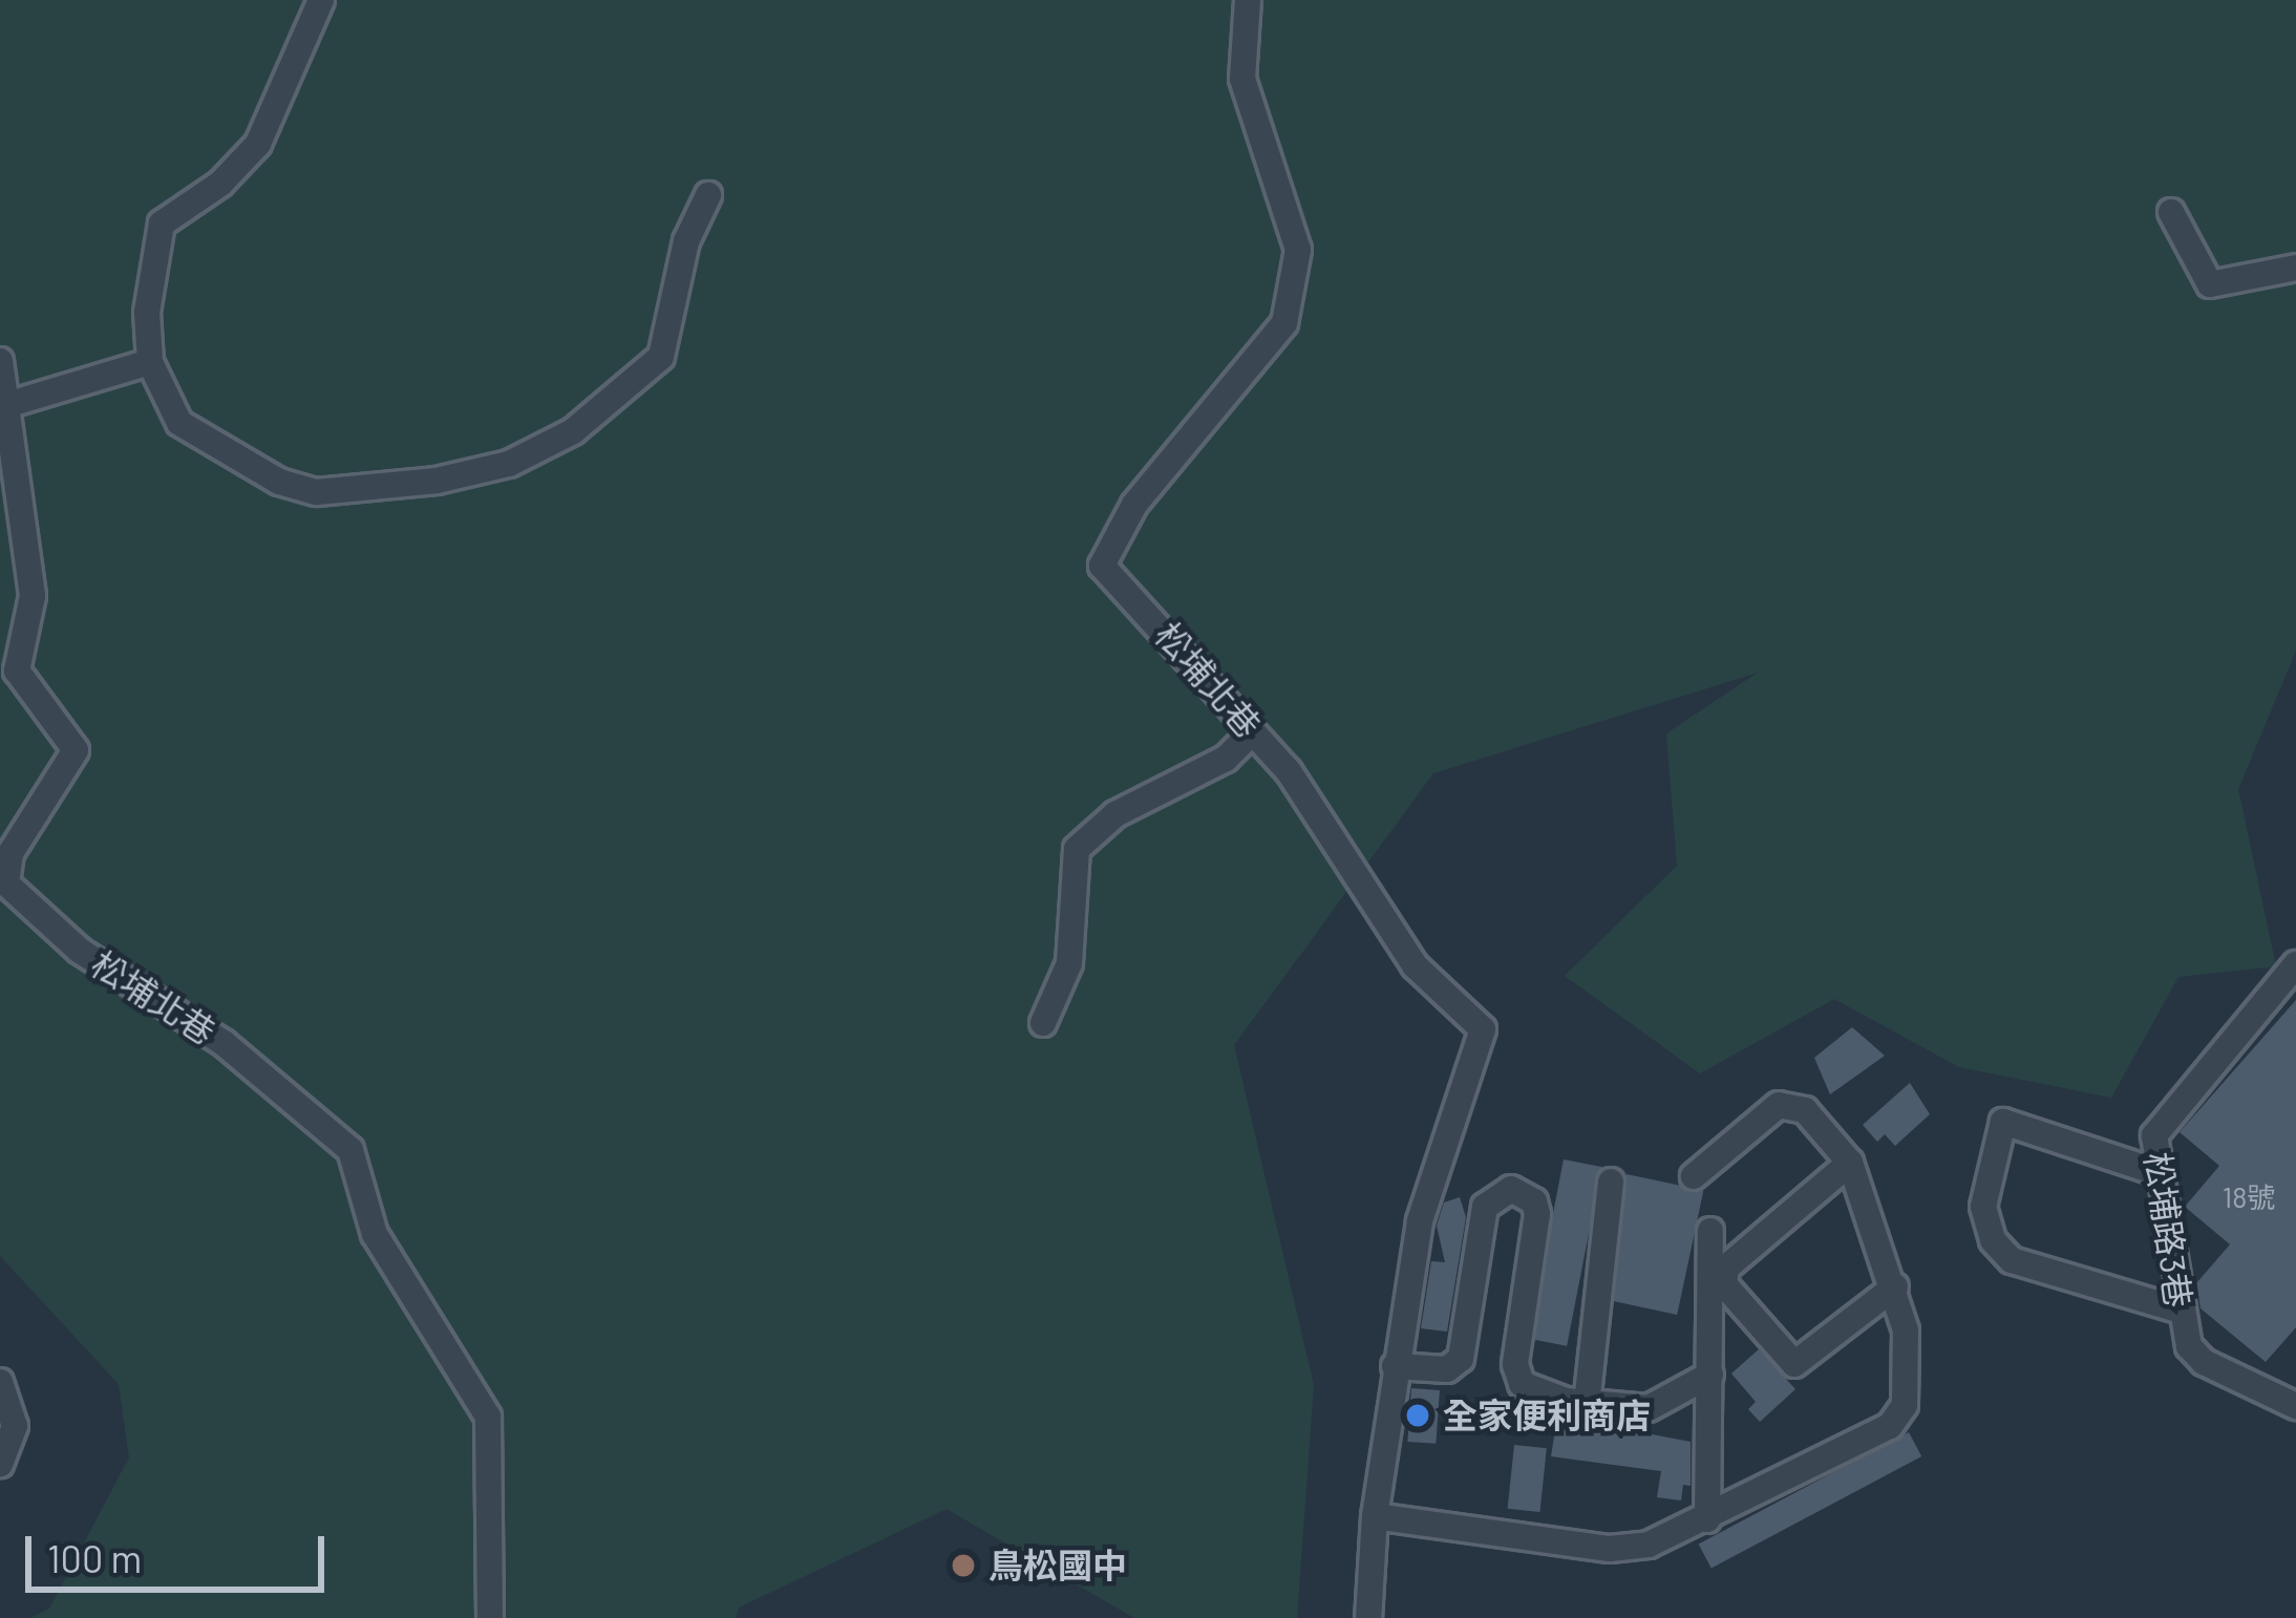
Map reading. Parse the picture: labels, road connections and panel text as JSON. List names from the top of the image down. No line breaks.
{"streets":{"street":["松埔北巷","松埔路3巷"]},"places":["全家便利商店","鳥松國中"],"house_numbers":["18號"],"scale_bar":"100 m"}
